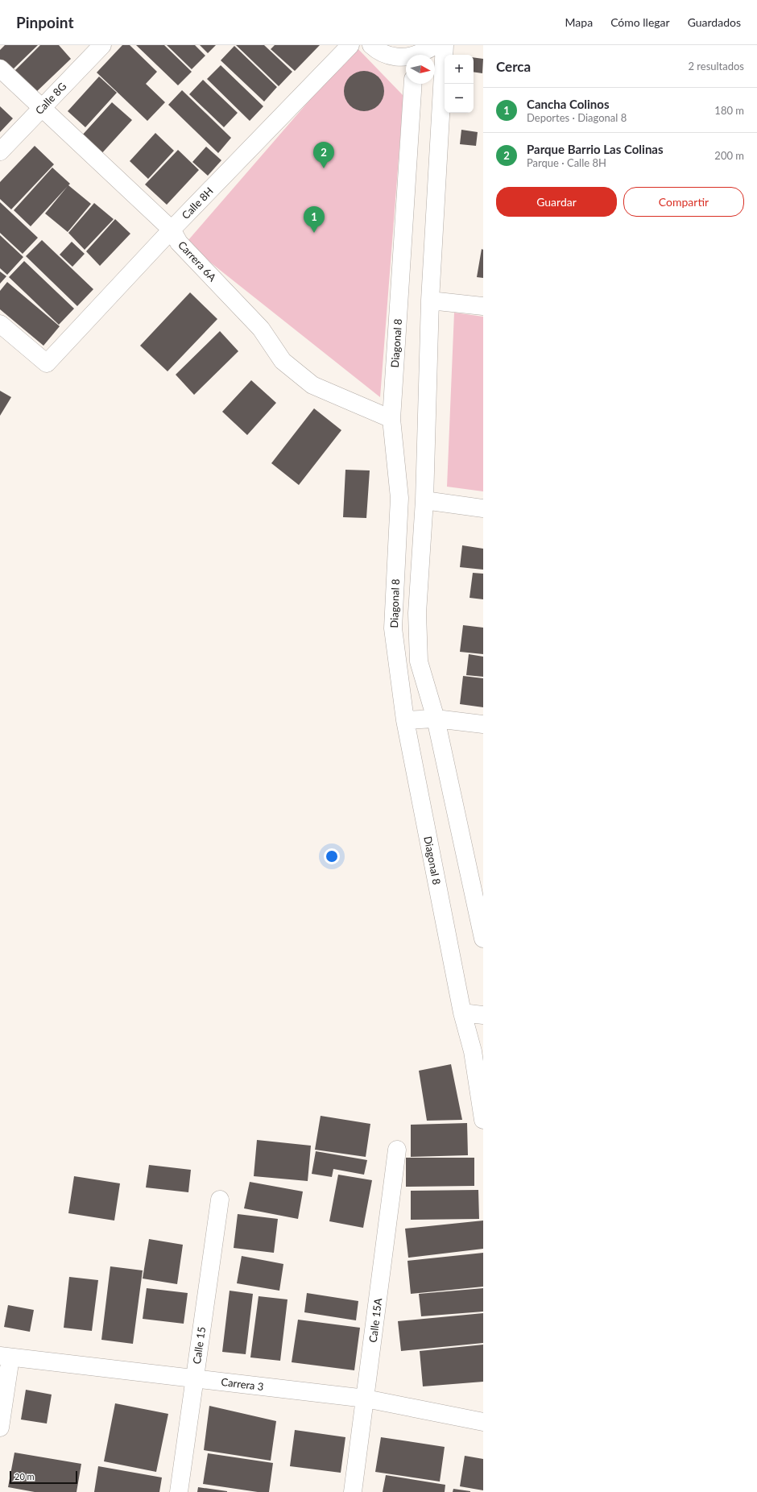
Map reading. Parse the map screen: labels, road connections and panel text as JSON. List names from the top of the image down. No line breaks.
{"streets":{"street":["Calle 8G","Calle 8H","Carrera 6A","Diagonal 8","Calle 15A","Calle 15","Carrera 3"]},"crossings":[["Calle 8G","Carrera 6A"],["Calle 8H","Carrera 6A"],["Carrera 6A","Diagonal 8"],["Calle 15A","Carrera 3"],["Calle 15","Carrera 3"]],"scale_bar":"20 m","north":"right","page":{"header":"Pinpoint","nav":["Mapa","Cómo llegar","Guardados"],"heading":["Cerca","2 resultados"],"map_buttons":["+","−"],"list":[{"mark":"1","name":"Cancha Colinos","note":"Deportes · Diagonal 8","value":"180 m"},{"mark":"2","name":"Parque Barrio Las Colinas","note":"Parque · Calle 8H","value":"200 m"}],"pins":["2","1"],"buttons":["Guardar","Compartir"],"scale":"20 m"}}
